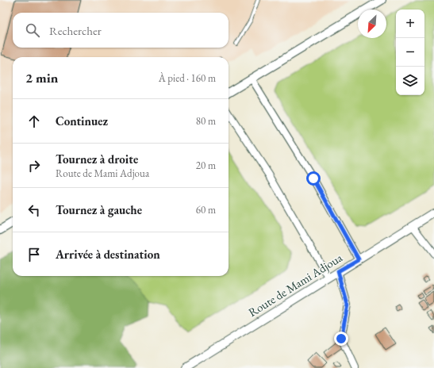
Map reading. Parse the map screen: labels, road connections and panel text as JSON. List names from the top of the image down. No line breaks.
{"streets":{"street":["Route de Mami Adjoua"]},"north":"bottom left","page":{"map_buttons":["+","−"],"search":"Rechercher","heading":["2 min","À pied · 160 m"],"list":[["Continuez","80 m"],["Tournez à droite","Route de Mami Adjoua","20 m"],["Tournez à gauche","60 m"],"Arrivée à destination"]}}
